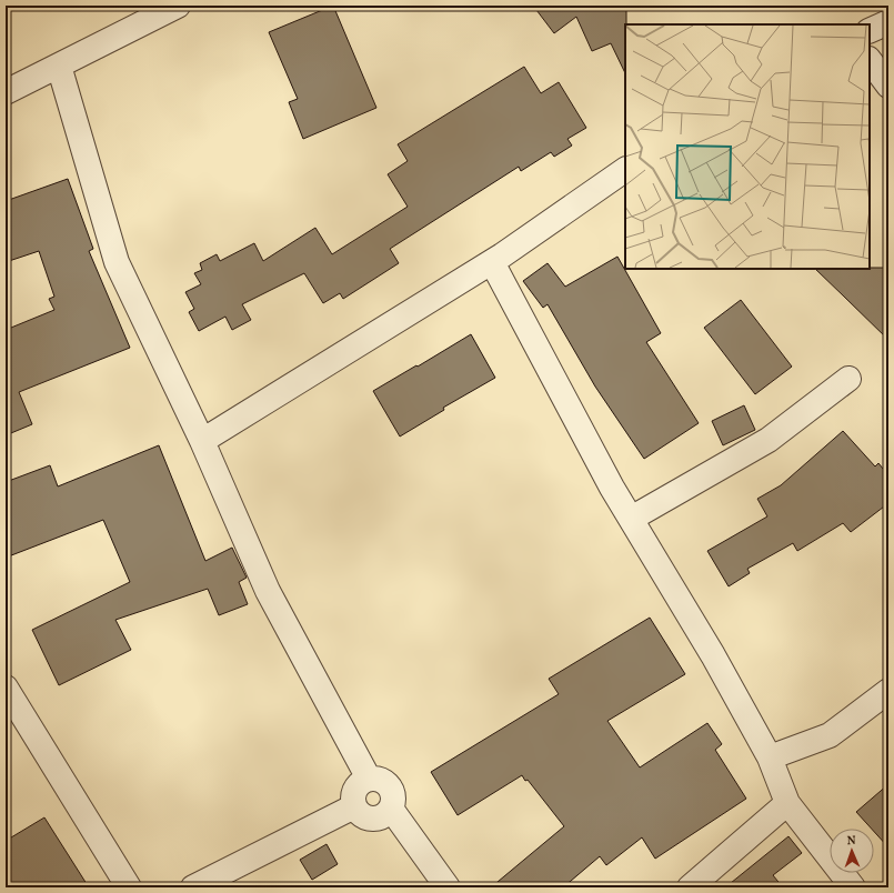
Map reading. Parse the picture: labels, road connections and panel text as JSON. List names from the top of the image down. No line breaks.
{"north":"top"}
